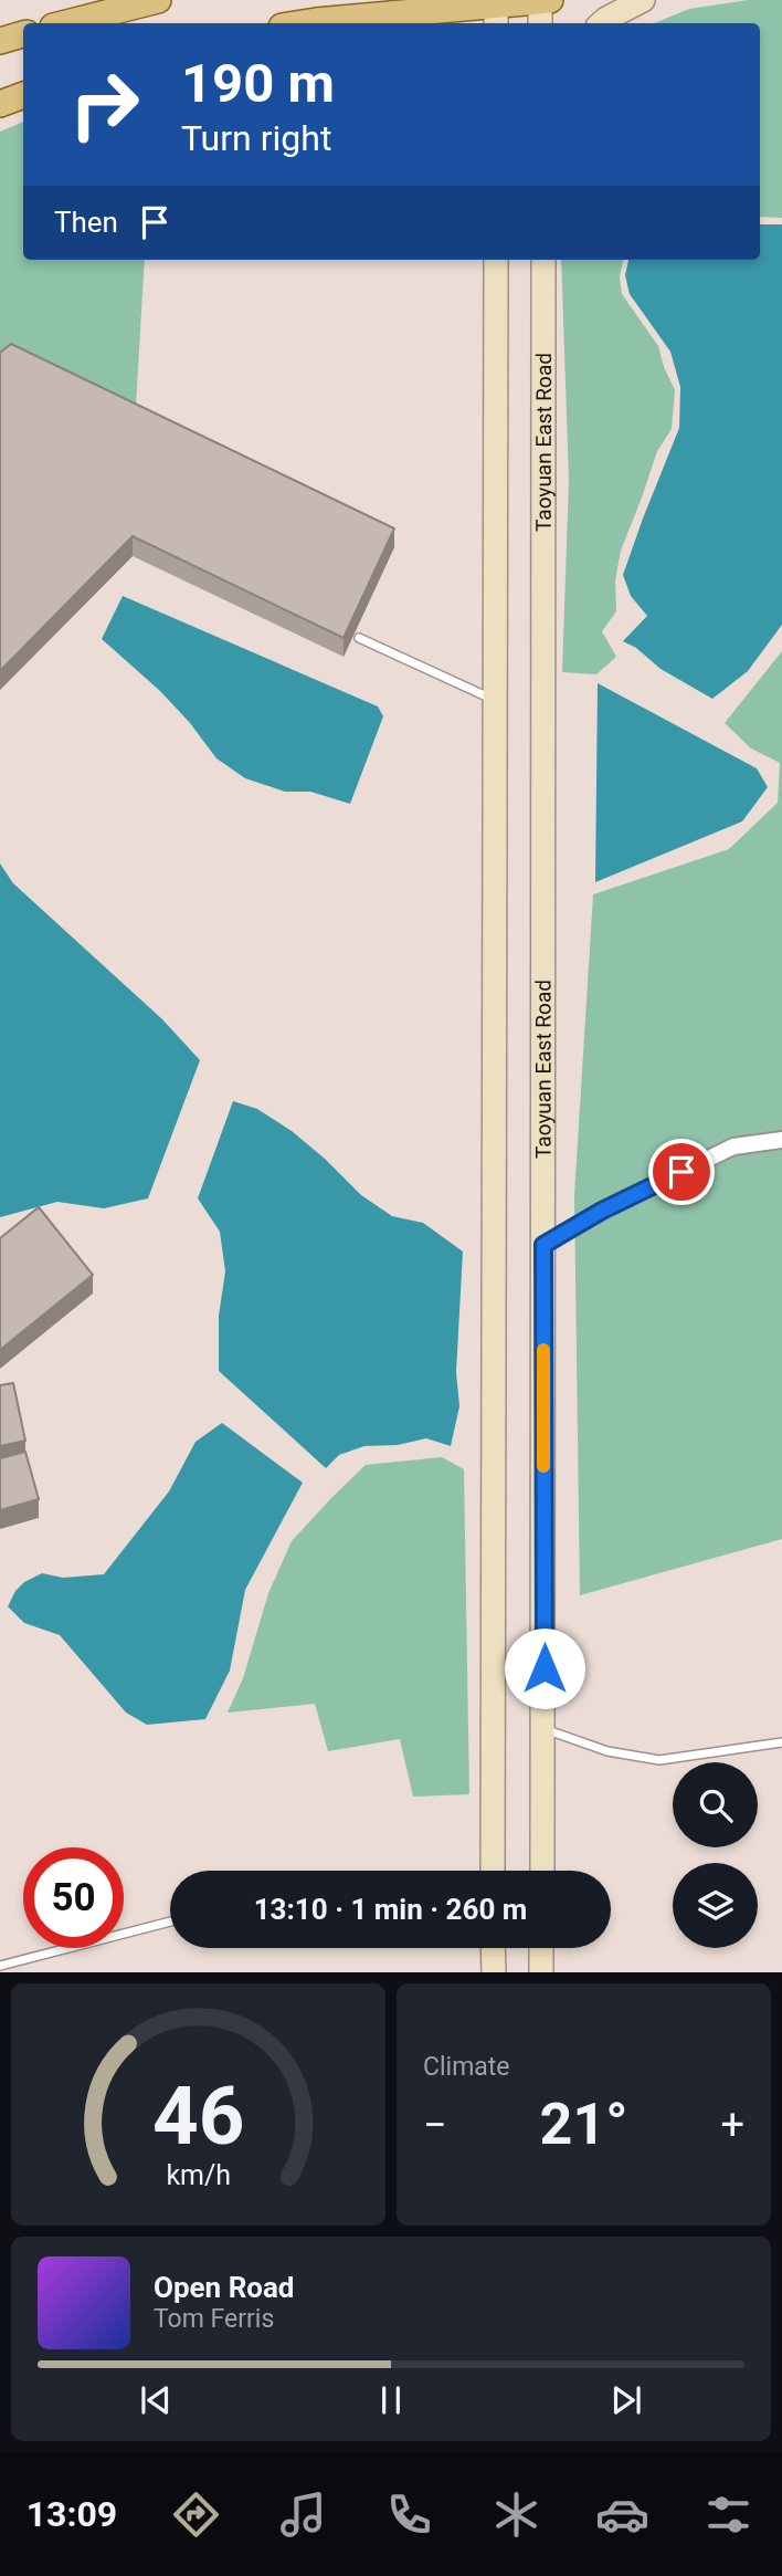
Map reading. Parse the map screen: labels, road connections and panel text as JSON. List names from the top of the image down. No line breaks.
{"streets":{"main road":["Taoyuan East Road"]},"page":{"turn":["190 m","Turn right"],"then":"Then","limit":"50","trip":"13:10 · 1 min · 260 m","tile":"Climate","heat":["−","21°","+"],"song":["Open Road","Tom Ferris"],"tabs":"13:09","gauge":["46","km/h"]}}
